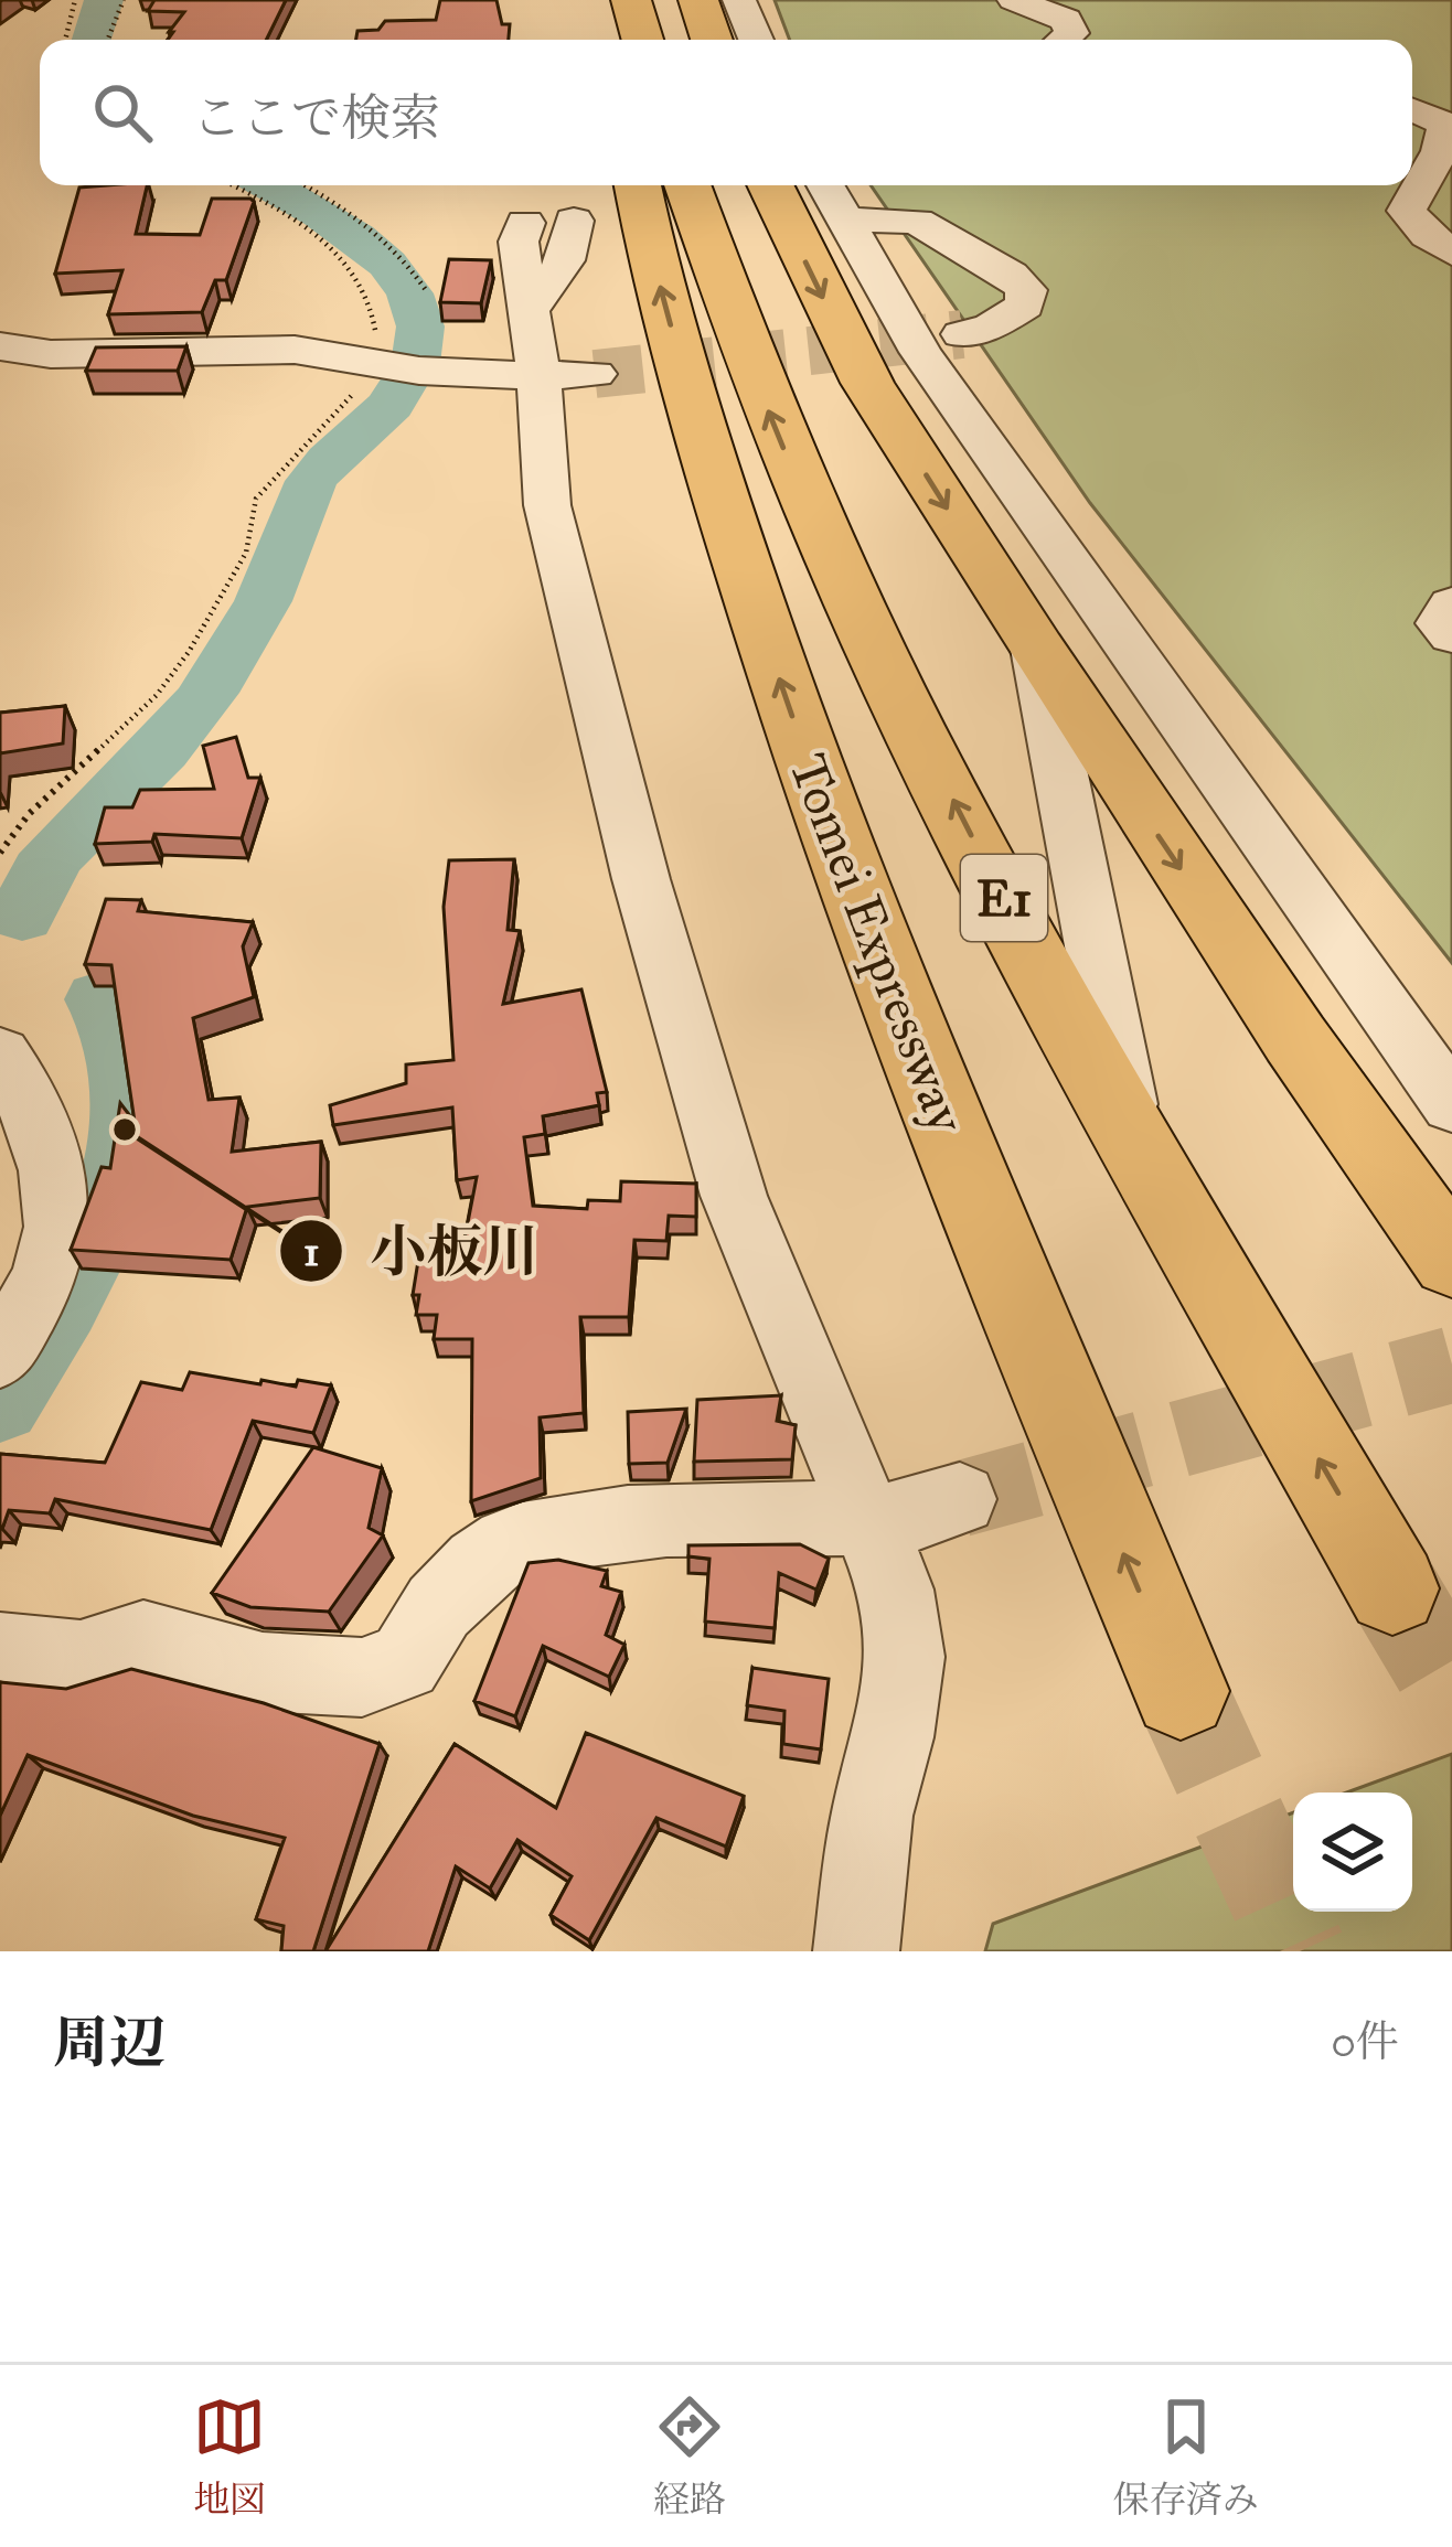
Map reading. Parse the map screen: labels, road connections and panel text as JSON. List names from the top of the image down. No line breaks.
{"streets":{"highway":["E1","Tomei Expressway"]},"places":["小板川"],"page":{"search":"ここで検索","heading":["周辺","0件"],"nav":["地図","経路","保存済み"]}}
